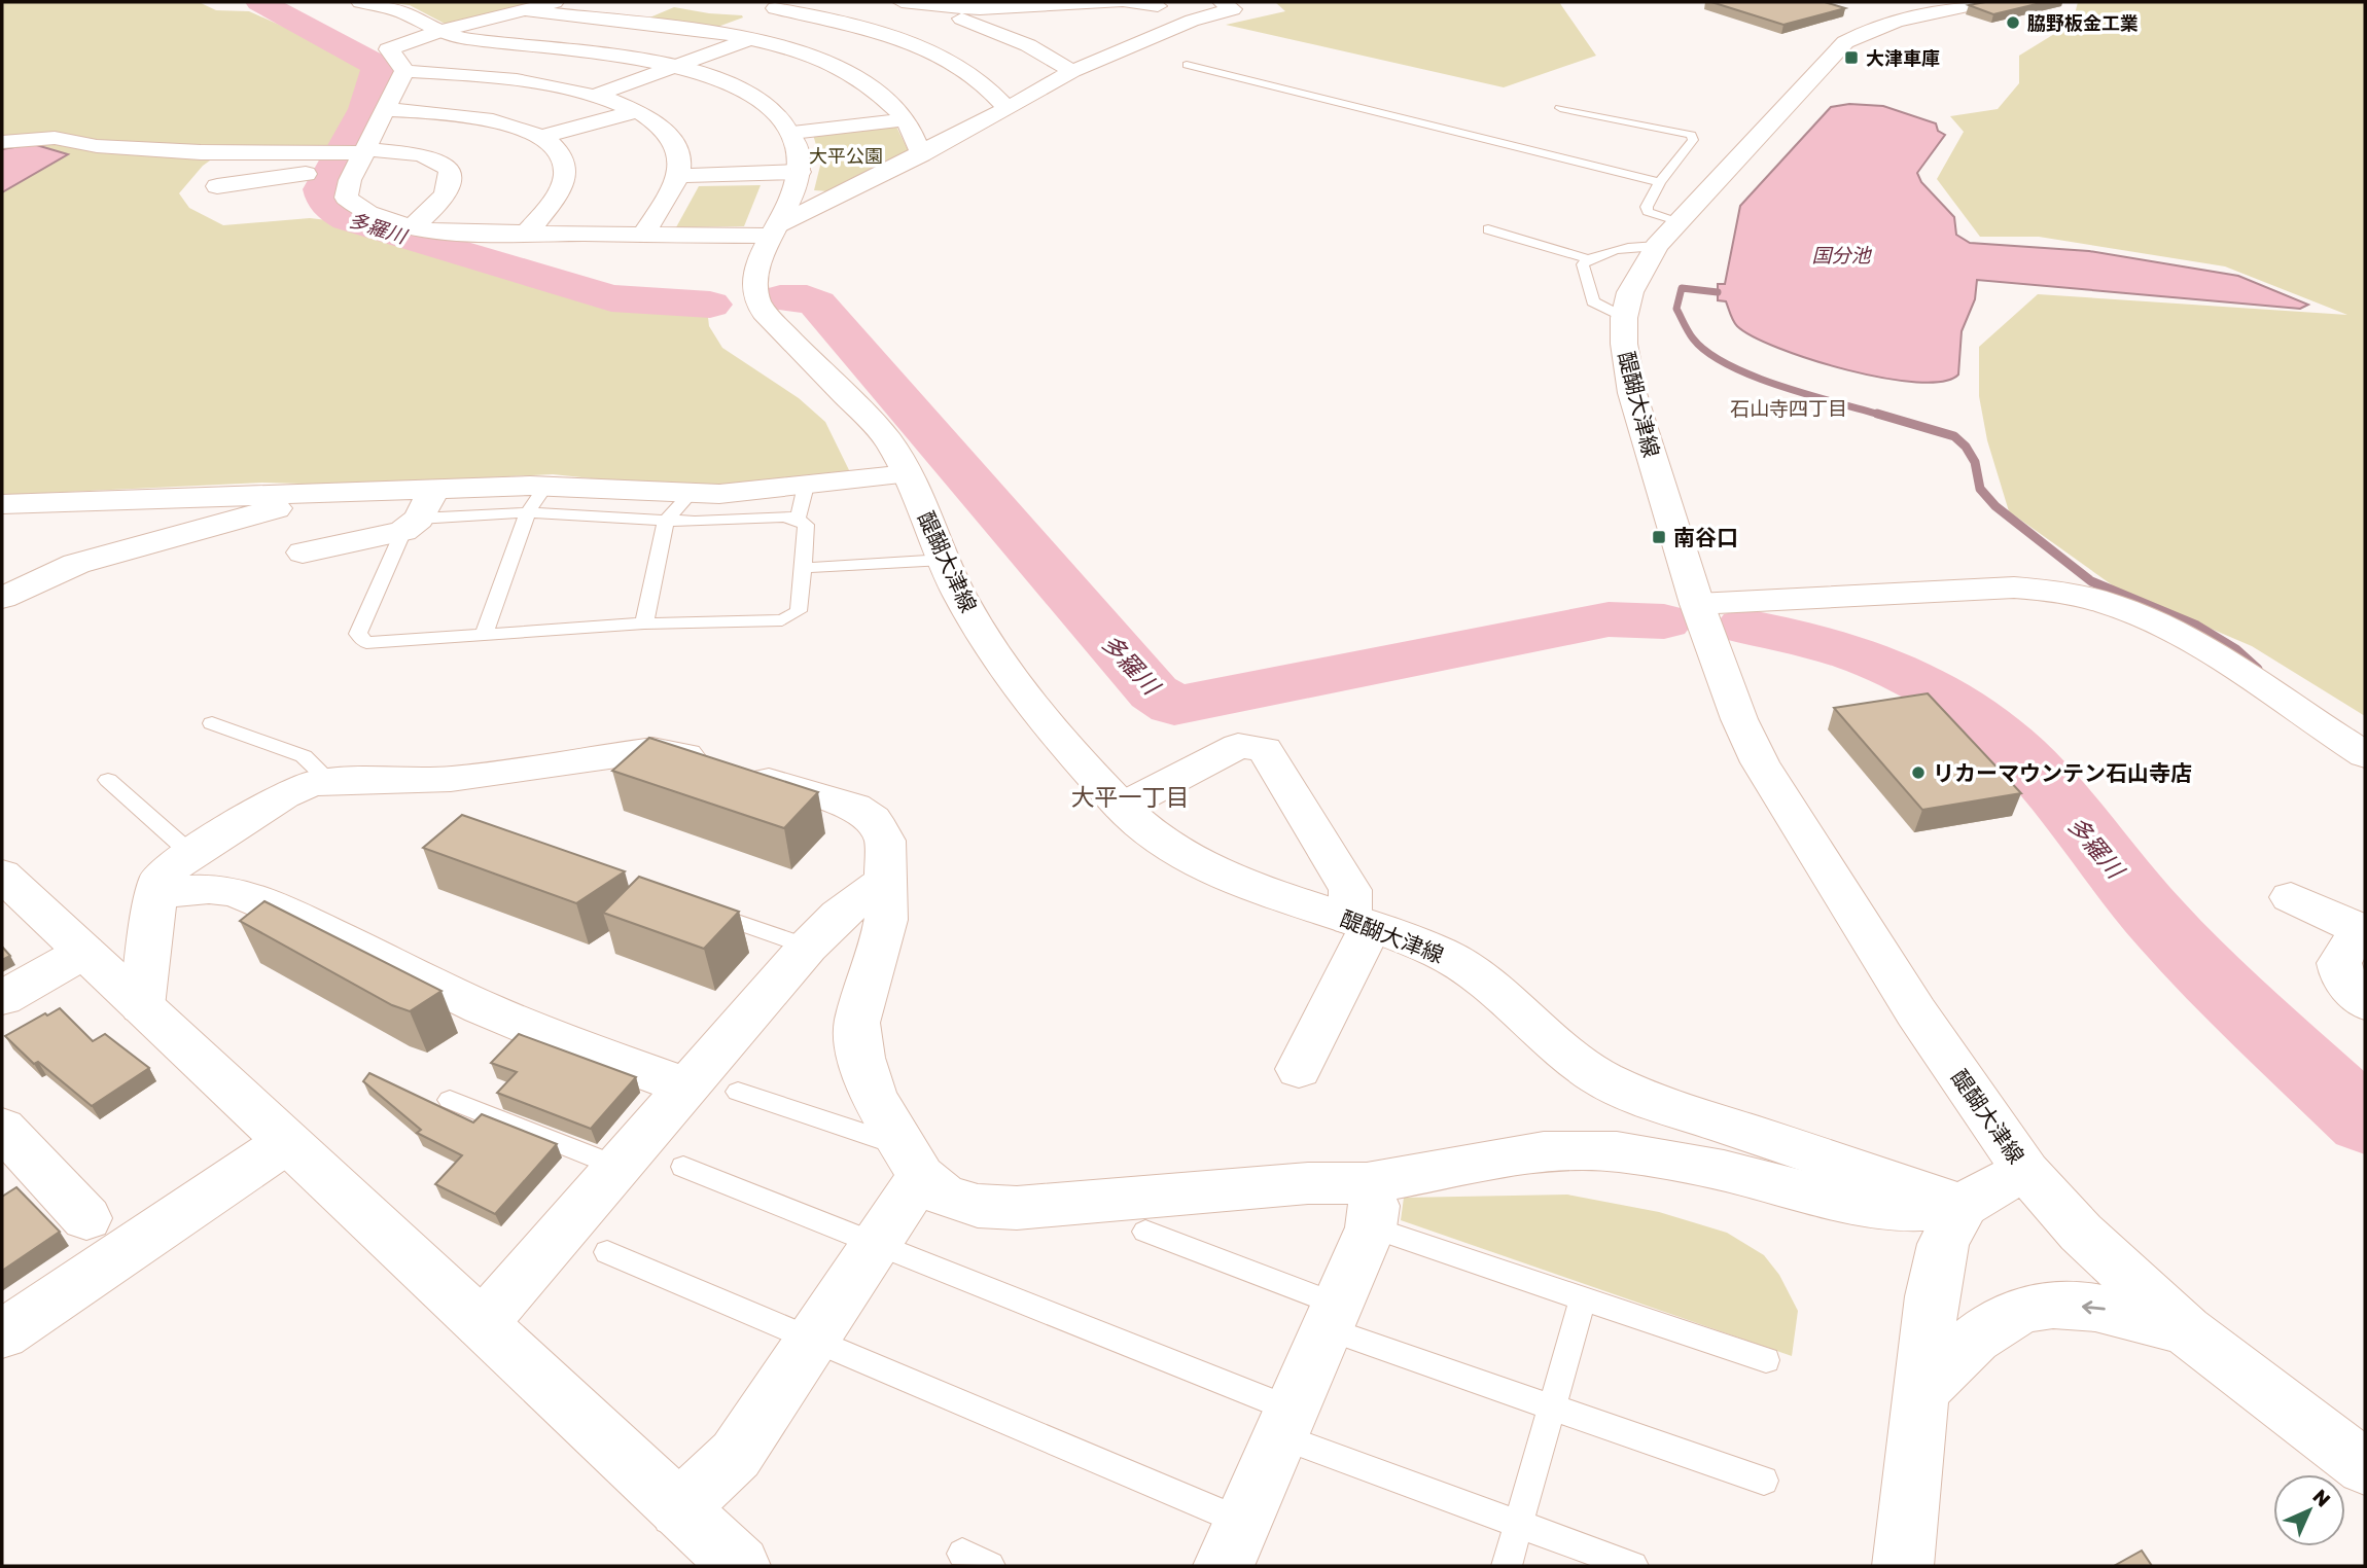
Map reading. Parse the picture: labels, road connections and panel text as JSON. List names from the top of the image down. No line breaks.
{"streets":{"street":["醍醐大津線"]},"districts":["石山寺四丁目","大平一丁目"],"water":["多羅川","国分池"],"parks":["大平公園"],"places":{"other":["脇野板金工業","リカーマウンテン石山寺店"],"transit":["大津車庫","南谷口"]},"north":"top right"}
